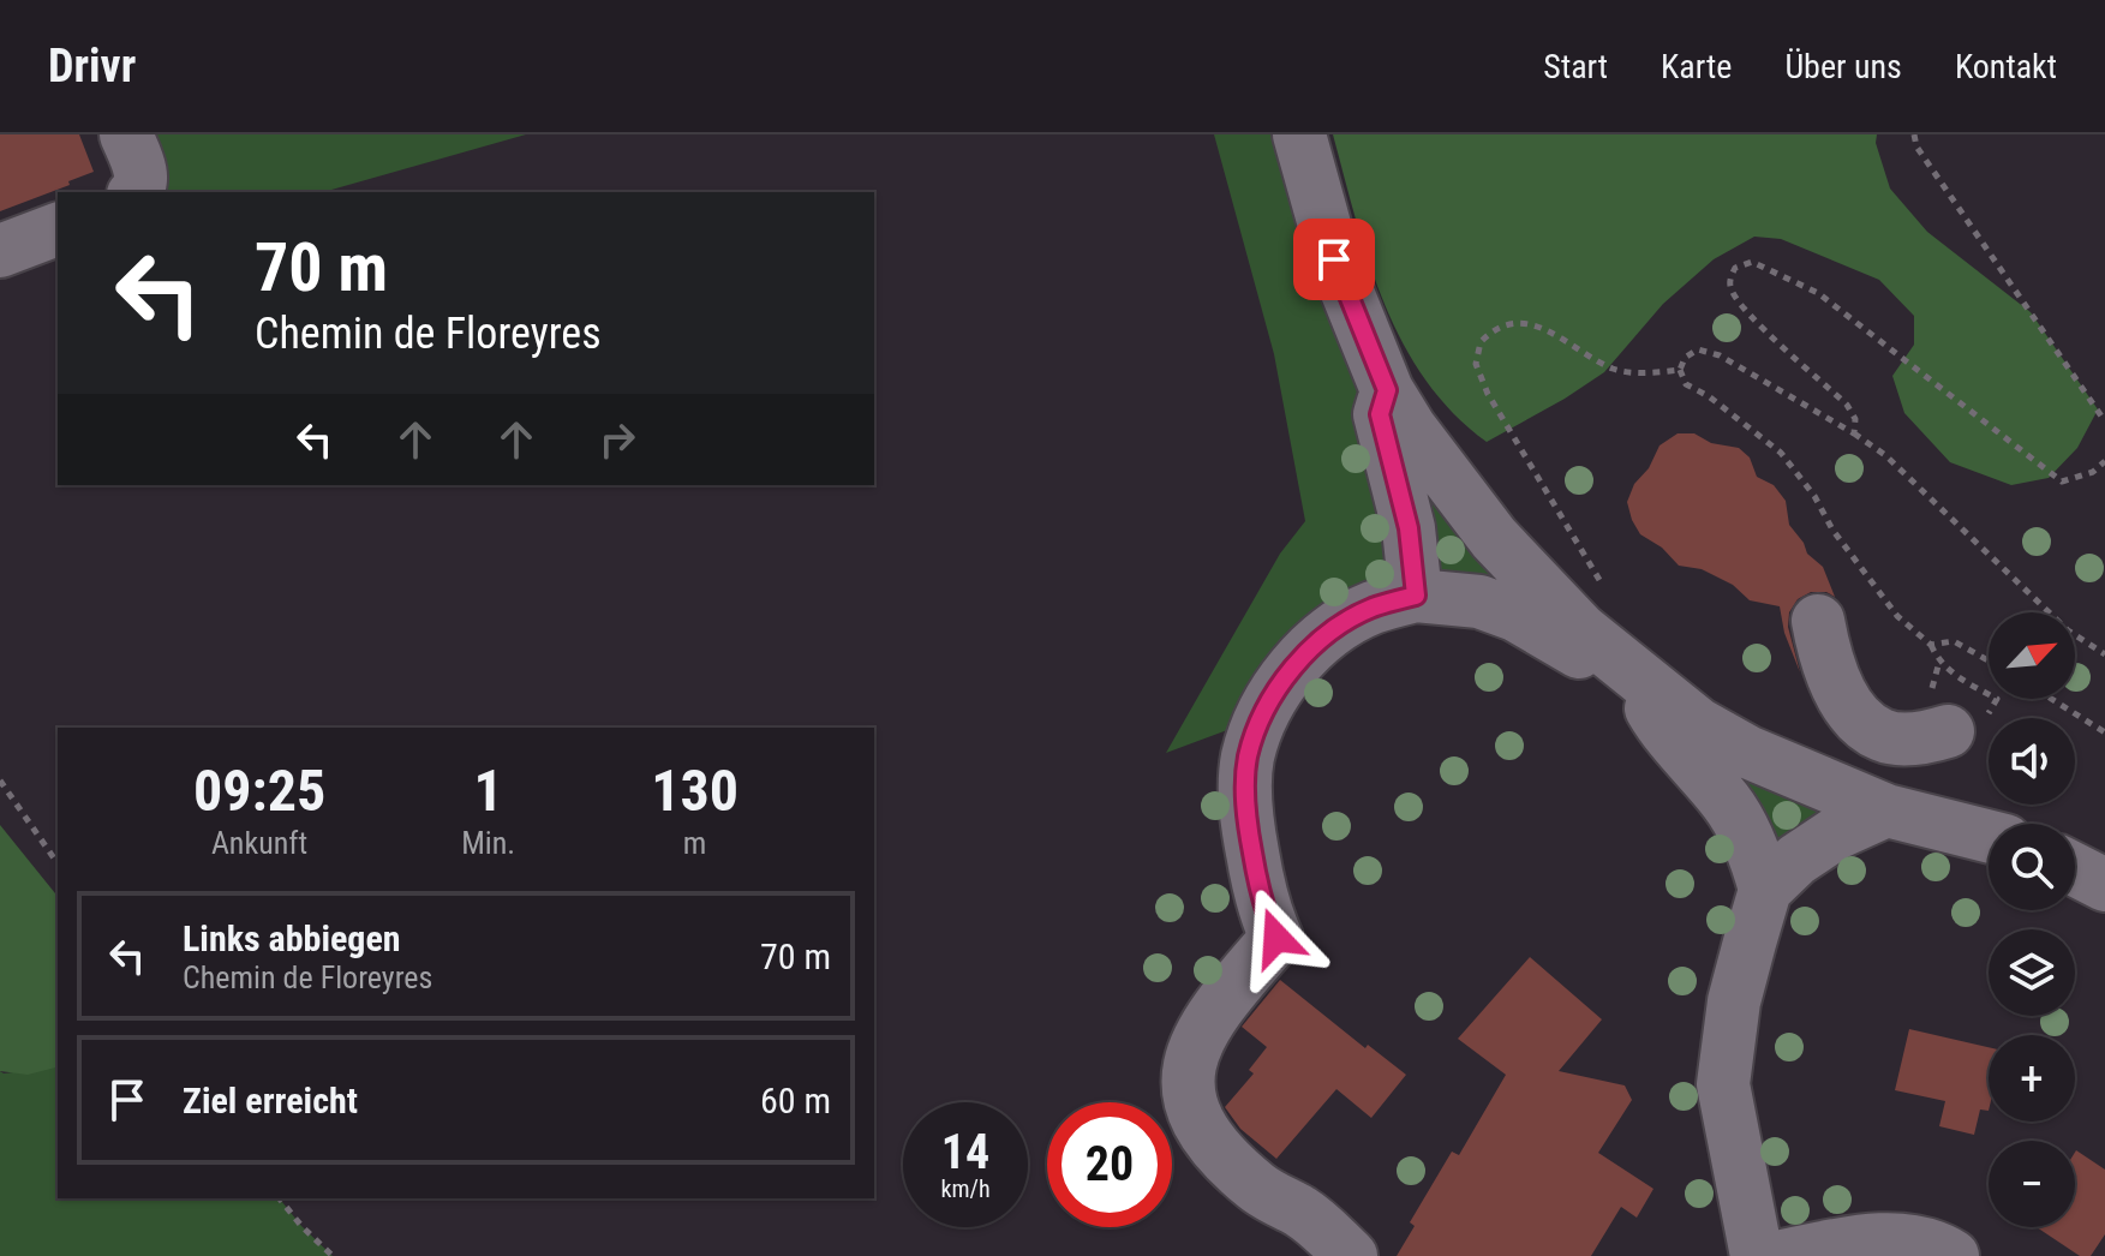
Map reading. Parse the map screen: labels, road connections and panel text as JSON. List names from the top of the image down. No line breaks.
{"north":"top right","page":{"header":"Drivr","nav":["Start","Karte","Über uns","Kontakt"],"turn":["70 m","Chemin de Floreyres"],"map_buttons":["+","−"],"eta":["09:25","Ankunft","1","Min.","130","m"],"list":[{"name":"Links abbiegen","note":"Chemin de Floreyres","value":"70 m"},{"name":"Ziel erreicht","value":"60 m"}],"speed":"14 km/h","limit":"20"}}
